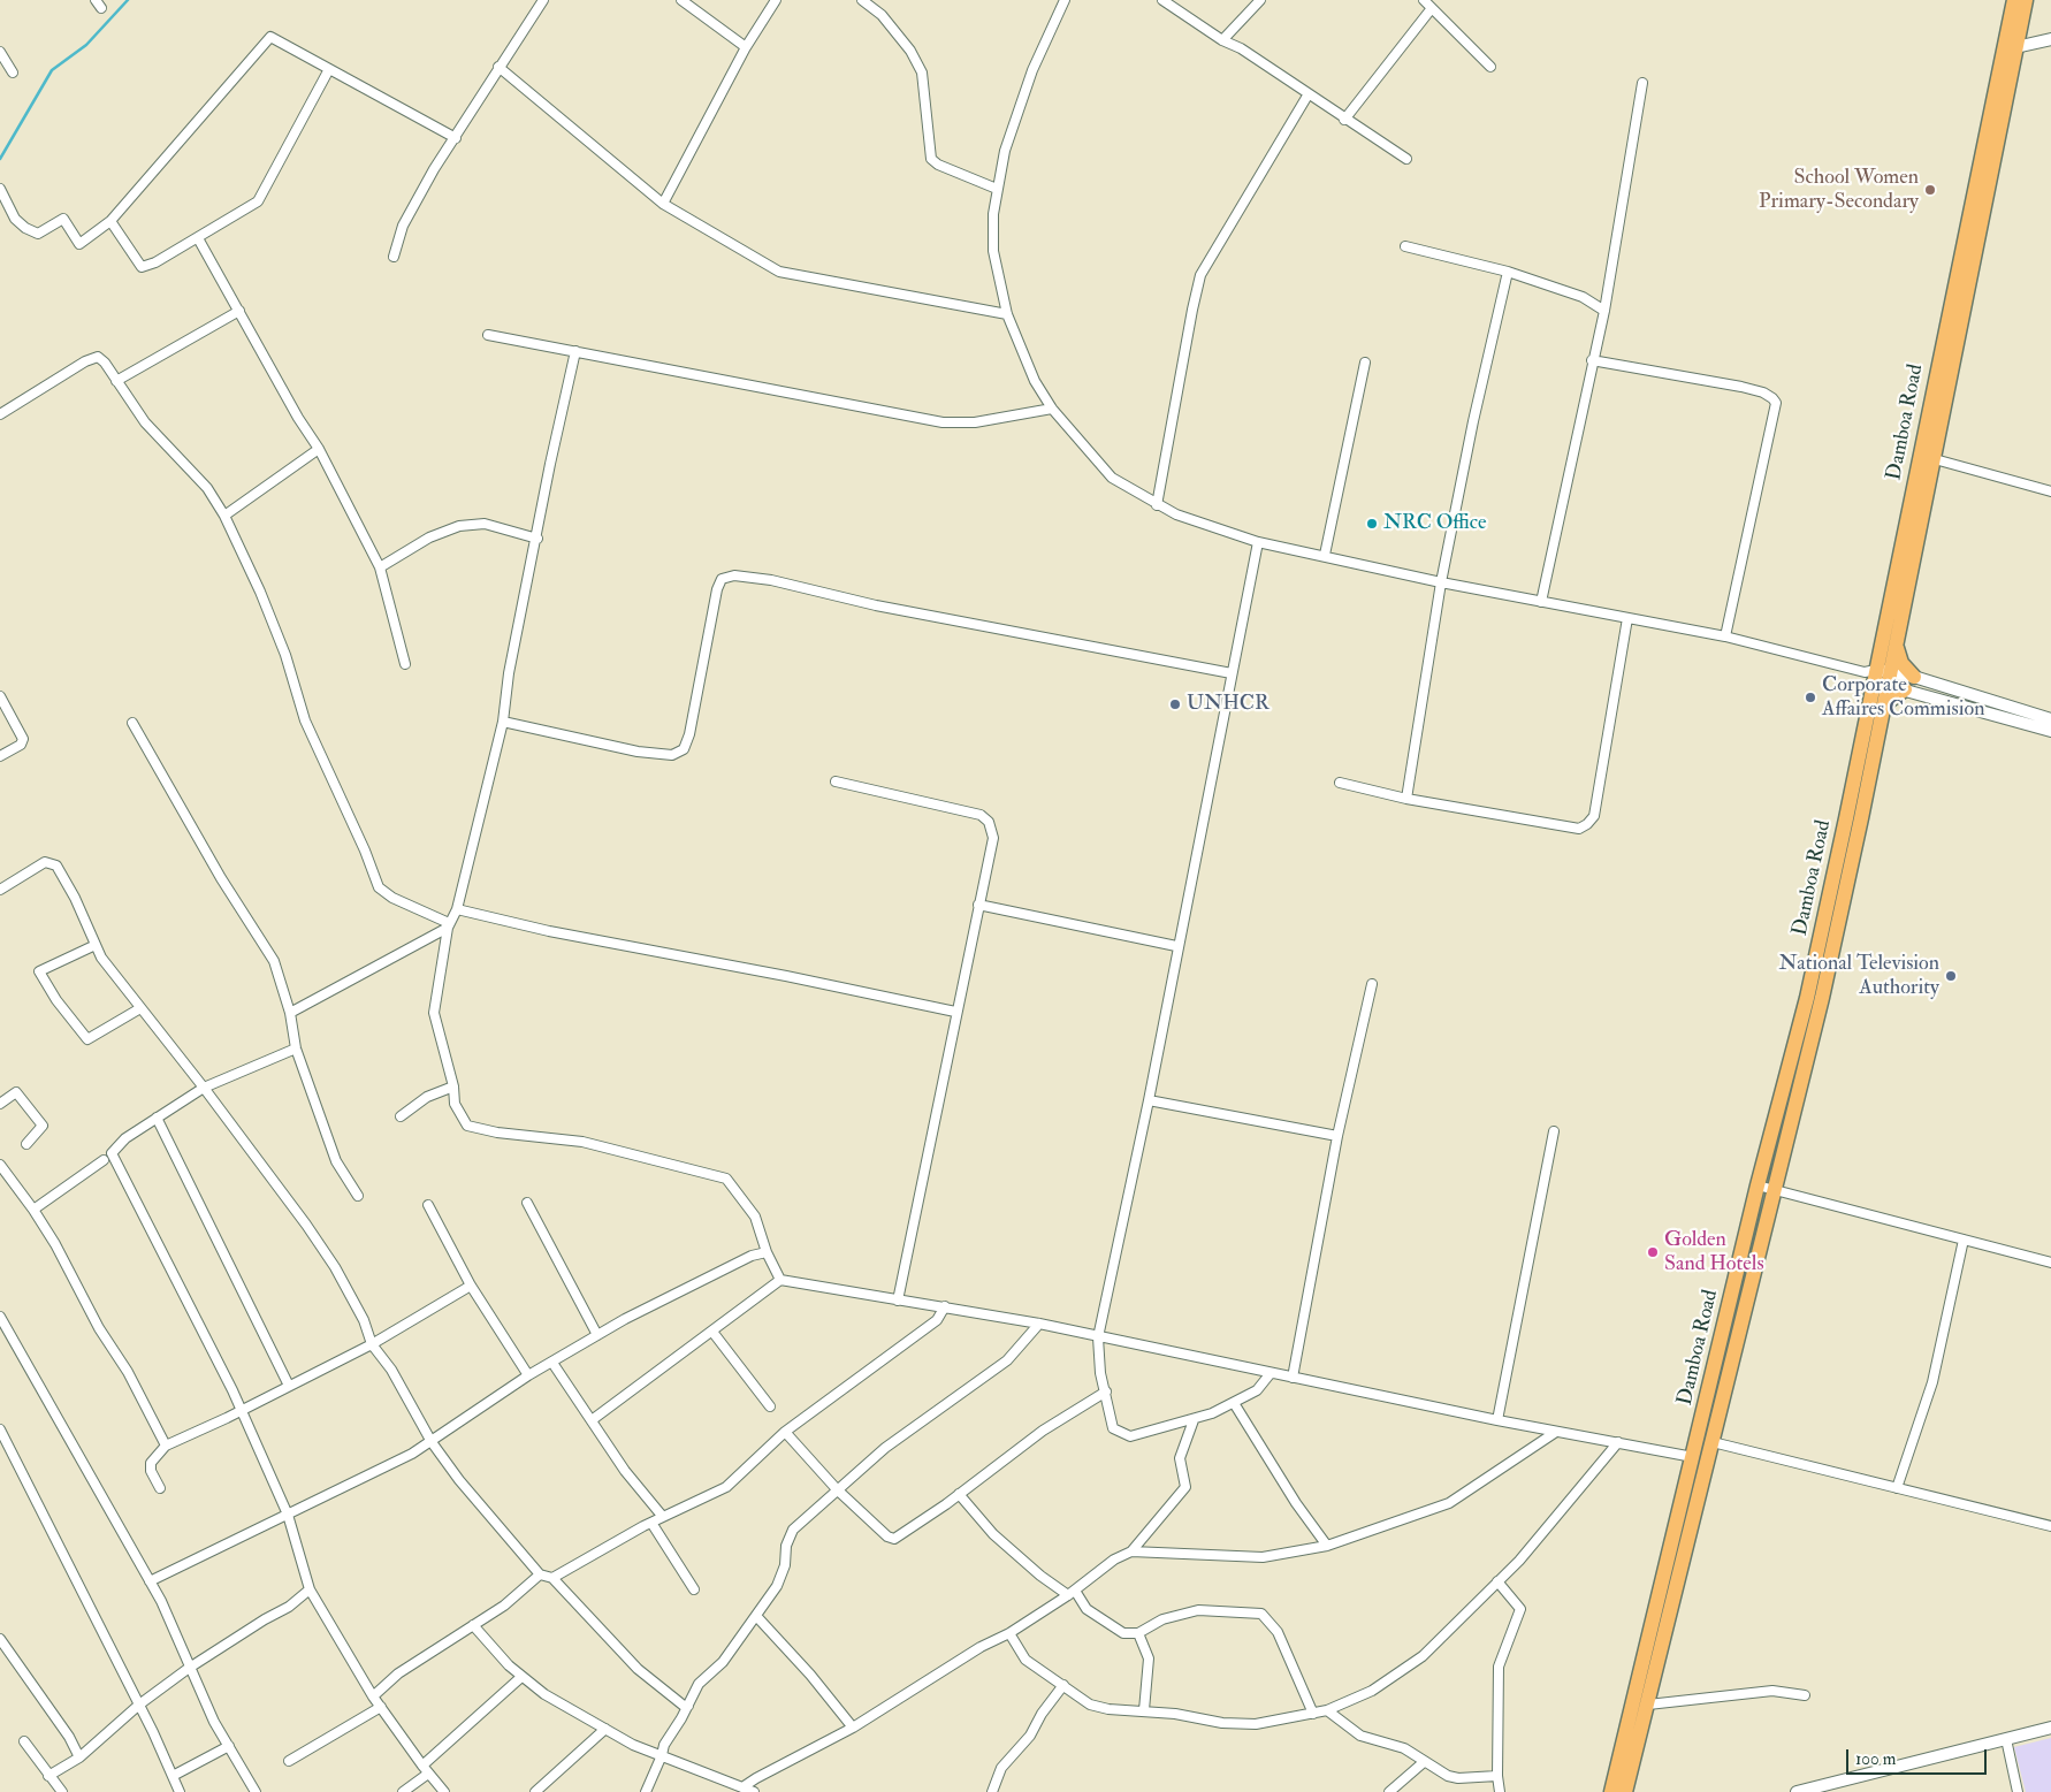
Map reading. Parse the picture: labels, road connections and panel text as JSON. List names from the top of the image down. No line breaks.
{"streets":{"main road":["Damboa Road"]},"places":["School Women Primary-Secondary","NRC Office","Corporate Affaires Commision","UNHCR","National Television Authority","Golden Sand Hotels"],"scale_bar":"100 m"}
